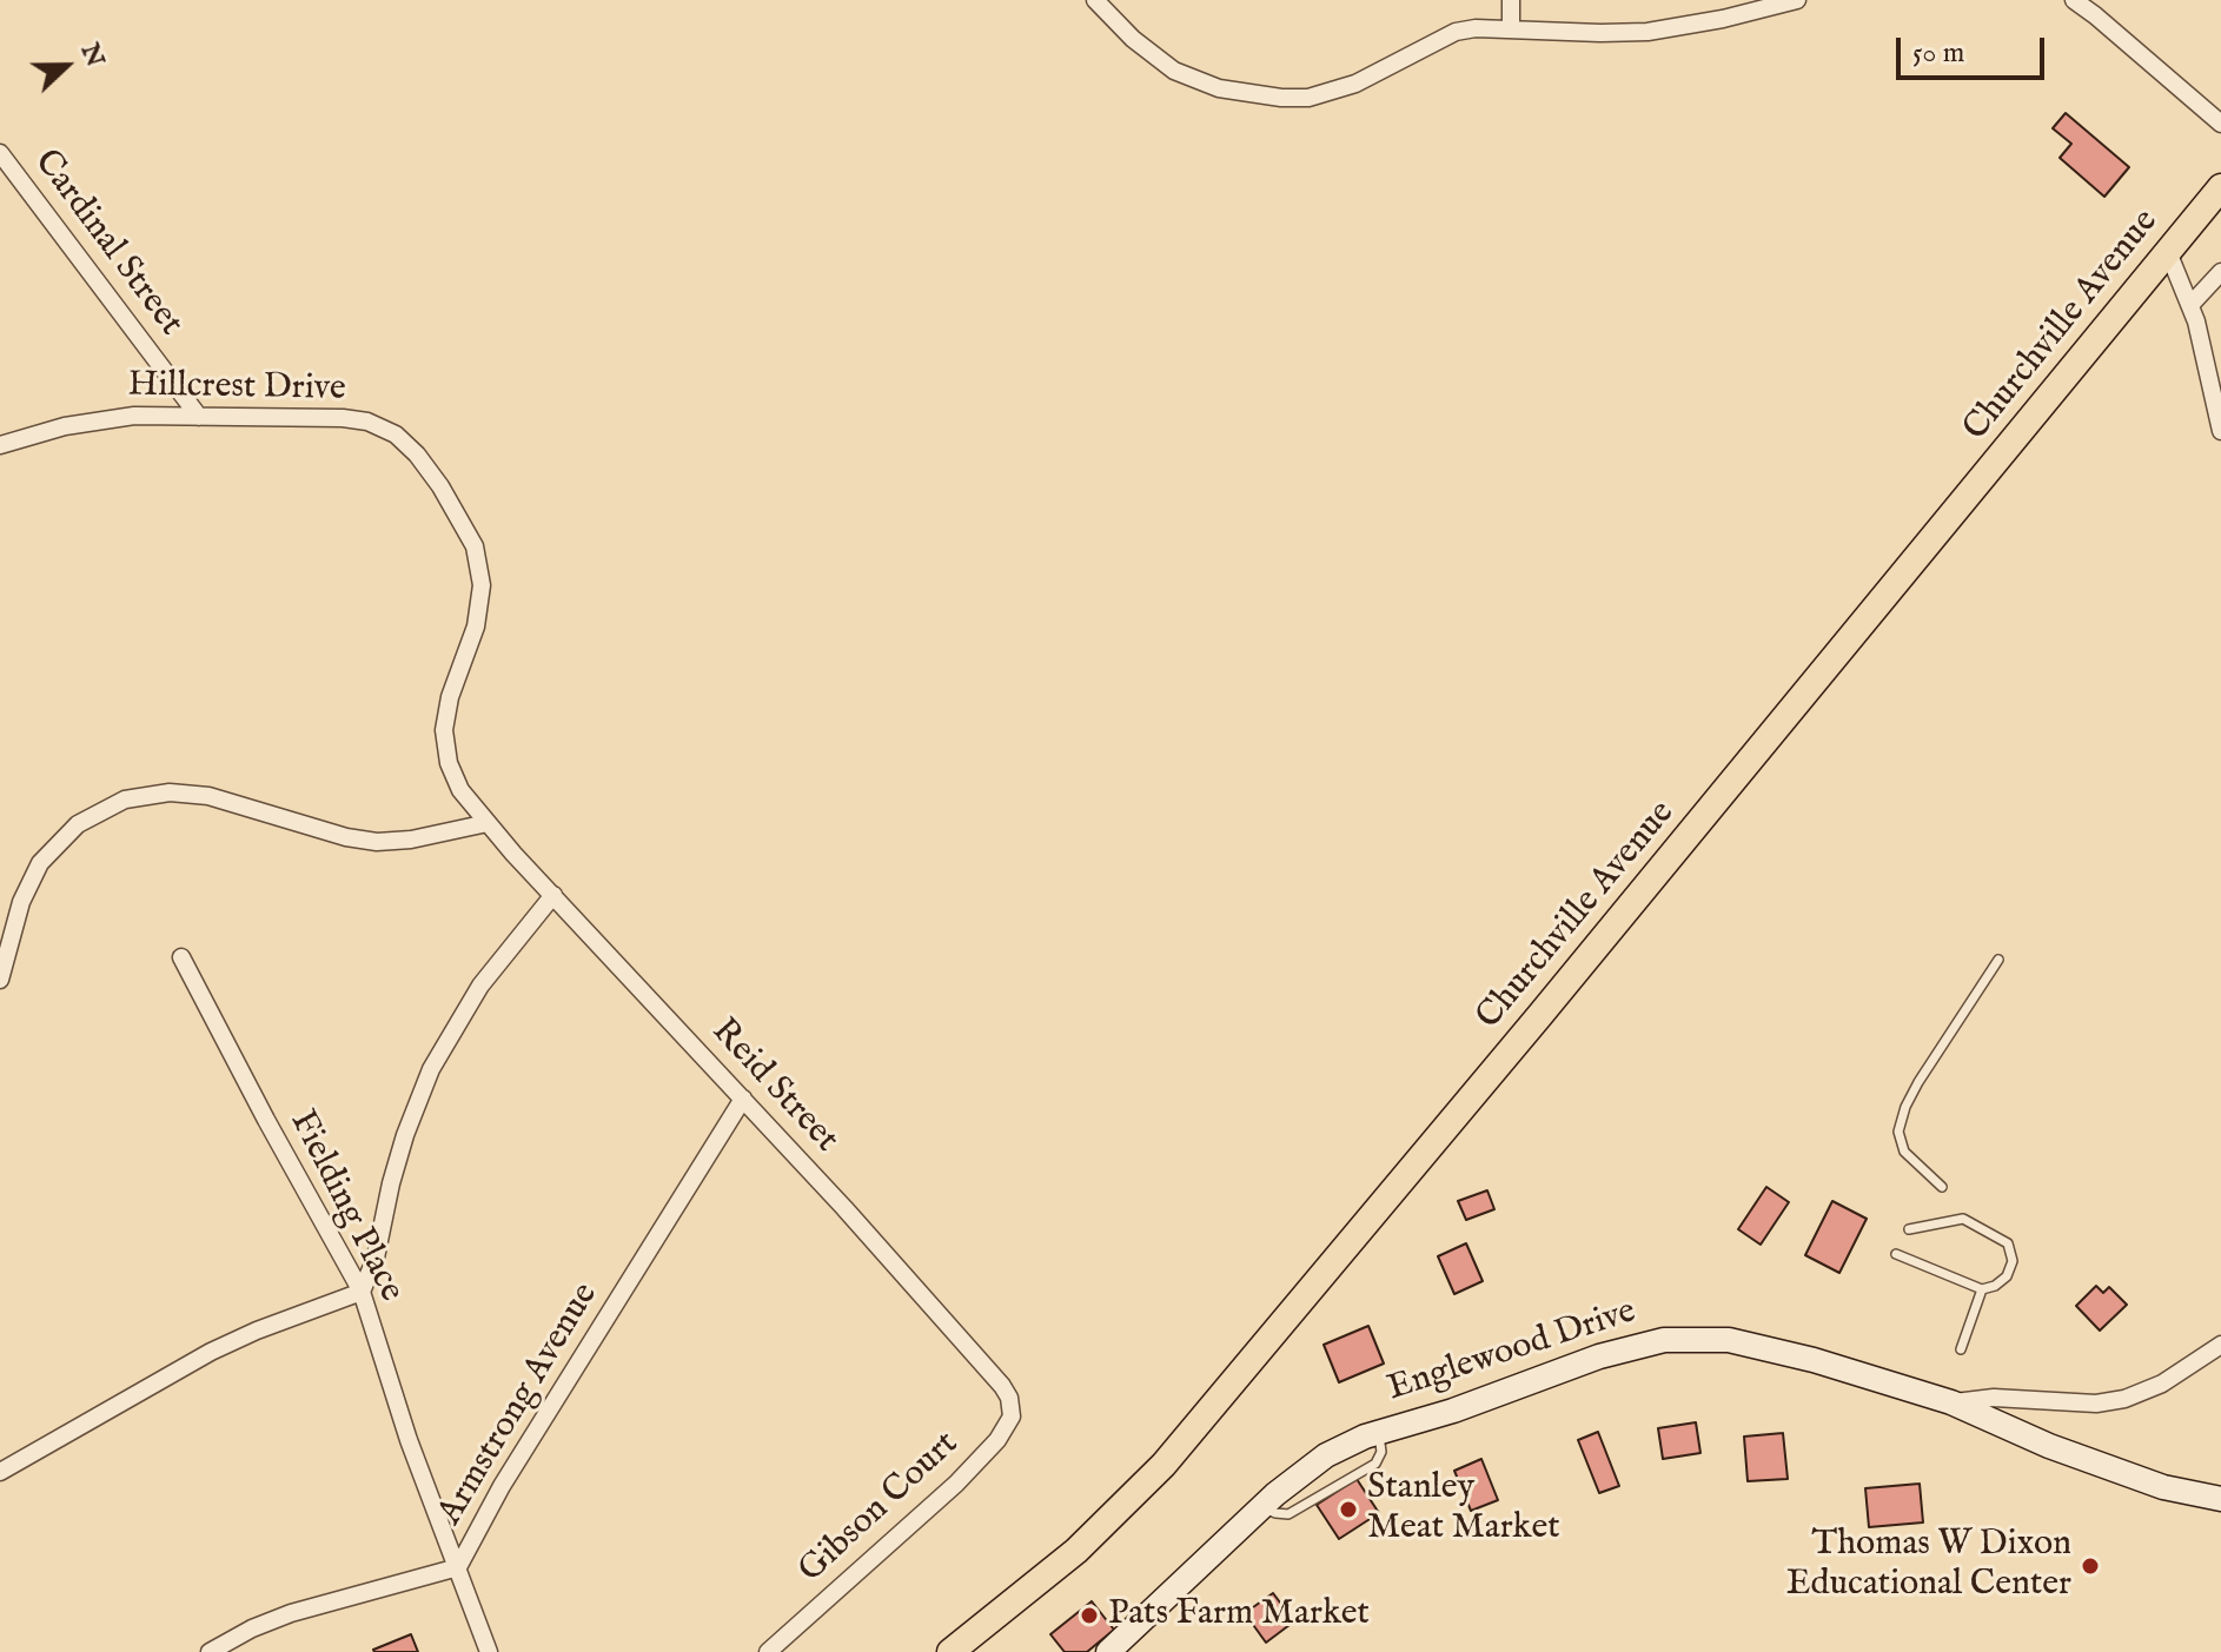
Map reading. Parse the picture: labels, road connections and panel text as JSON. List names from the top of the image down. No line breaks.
{"streets":{"main road":["Churchville Avenue"],"street":["Cardinal Street","Hillcrest Drive","Reid Street","Fielding Place","Englewood Drive","Armstrong Avenue","Gibson Court"]},"crossings":[["Cardinal Street","Hillcrest Drive"],["Hillcrest Drive","Reid Street"],["Reid Street","Armstrong Avenue"],["Reid Street","Gibson Court"],["Fielding Place","Armstrong Avenue"]],"places":["Stanley Meat Market","Thomas W Dixon Educational Center","Pats Farm Market"],"scale_bar":"50 m","north":"right"}
